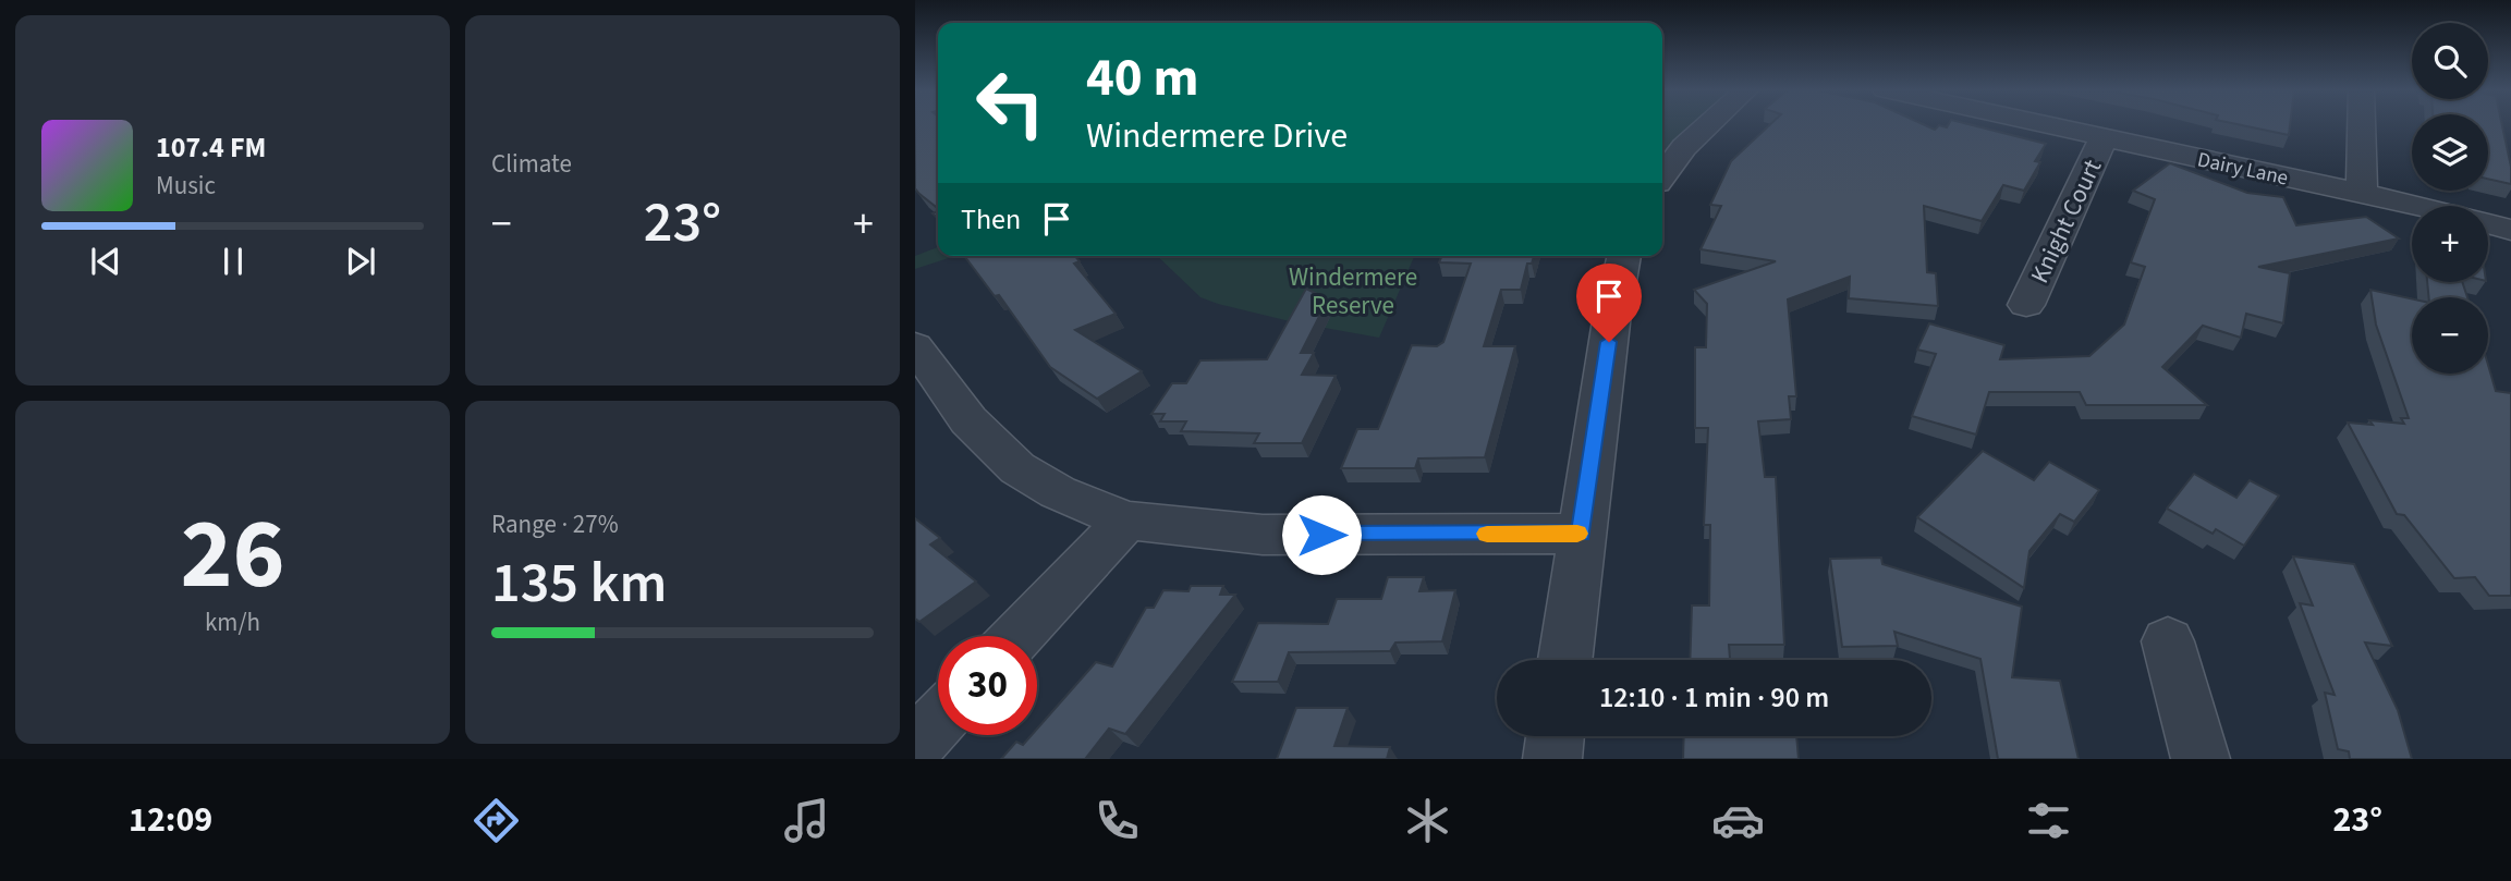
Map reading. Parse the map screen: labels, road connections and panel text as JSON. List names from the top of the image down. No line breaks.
{"streets":{"street":["Dairy Lane","Knight Court"]},"crossings":[["Dairy Lane","Knight Court"]],"parks":["Windermere Reserve"],"page":{"tile":["Climate",["26","km/h"],["Range · 27%","135 km"]],"map_buttons":["+","−"],"turn":["40 m","Windermere Drive"],"song":["107.4 FM","Music"],"then":"Then","heat":["−","23°","+"],"limit":"30","trip":"12:10 · 1 min · 90 m","tabs":["12:09","23°"]}}
